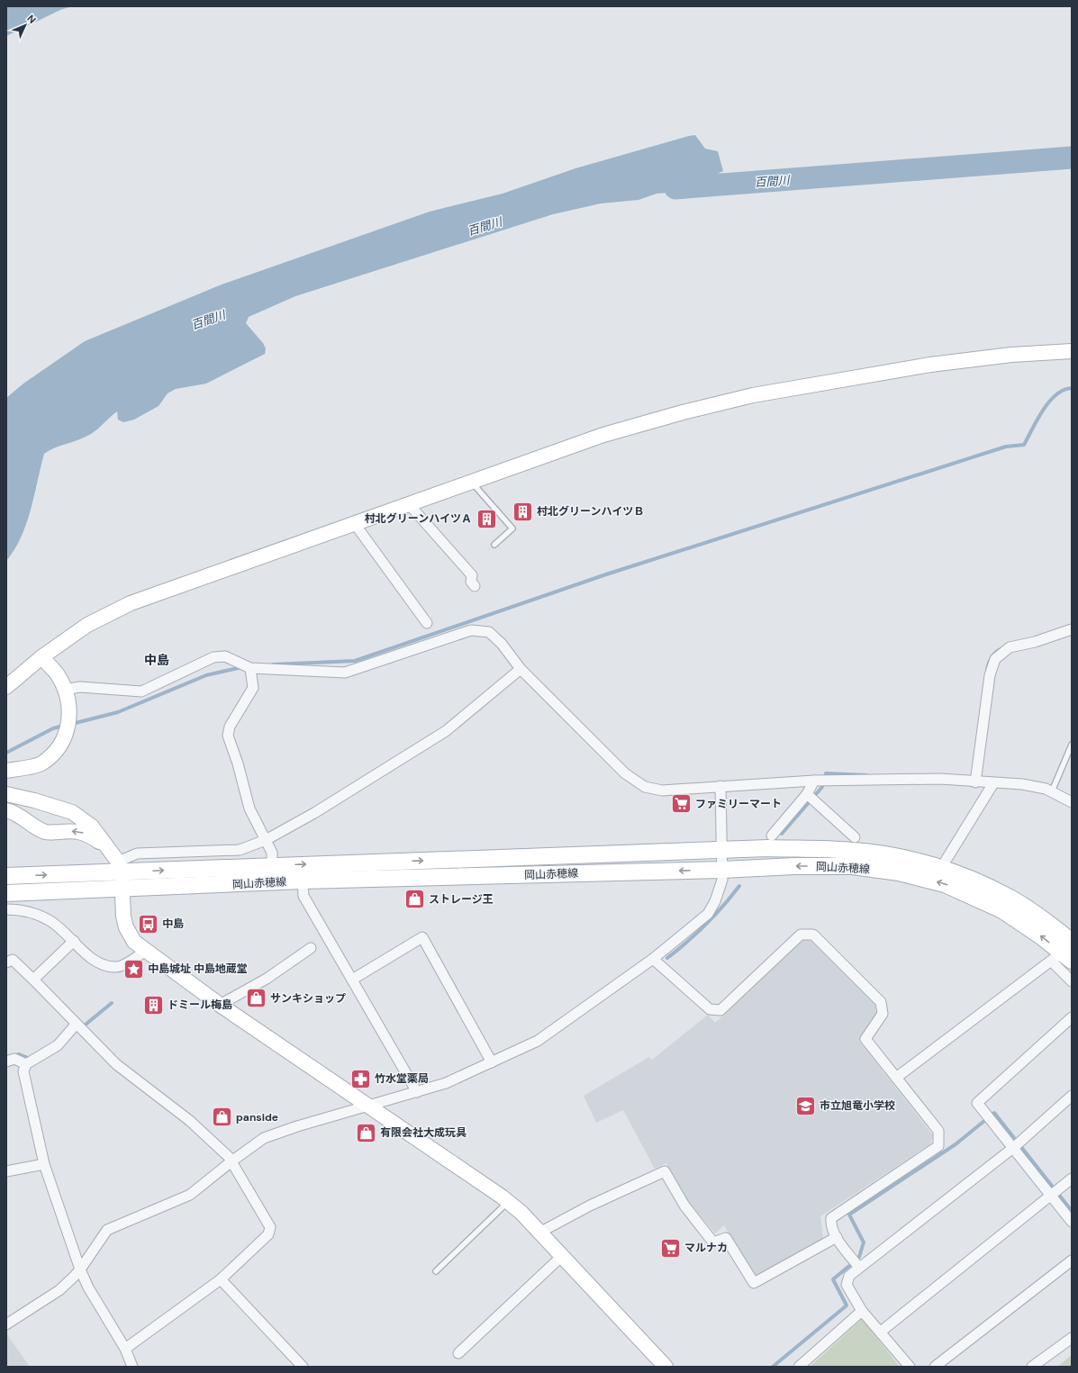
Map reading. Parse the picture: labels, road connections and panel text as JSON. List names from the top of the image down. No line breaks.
{"streets":{"main road":["岡山赤穂線"]},"districts":["中島"],"water":["百間川"],"places":{"building":["村北グリーンハイツＢ","村北グリーンハイツＡ","ドミール梅島"],"supermarket":["ファミリーマート","マルナカ"],"shop":["ストレージ王","サンキショップ","panside","有限会社大成玩具"],"bus stop":["中島"],"place":["中島城址 中島地蔵堂"],"pharmacy":["竹水堂薬局"],"school or university":["市立旭竜小学校"]},"north":"top right"}
